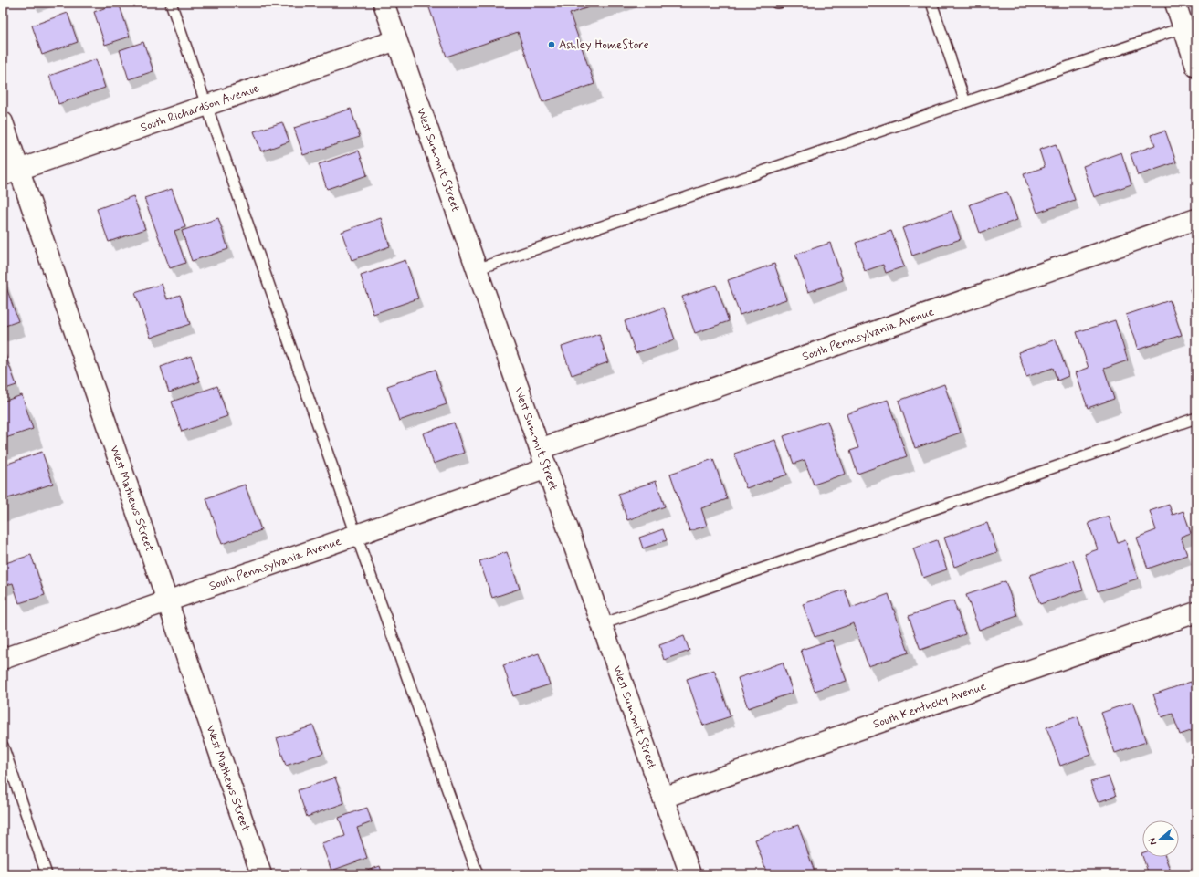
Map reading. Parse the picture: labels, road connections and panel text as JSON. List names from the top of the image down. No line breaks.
{"streets":{"street":["South Richardson Avenue","West Summit Street","South Pennsylvania Avenue","West Mathews Street","South Kentucky Avenue"]},"crossings":[["South Richardson Avenue","West Summit Street"],["South Richardson Avenue","West Mathews Street"],["West Summit Street","South Pennsylvania Avenue"],["West Summit Street","South Kentucky Avenue"],["South Pennsylvania Avenue","West Mathews Street"]],"places":["Ashley HomeStore"],"north":"left"}
